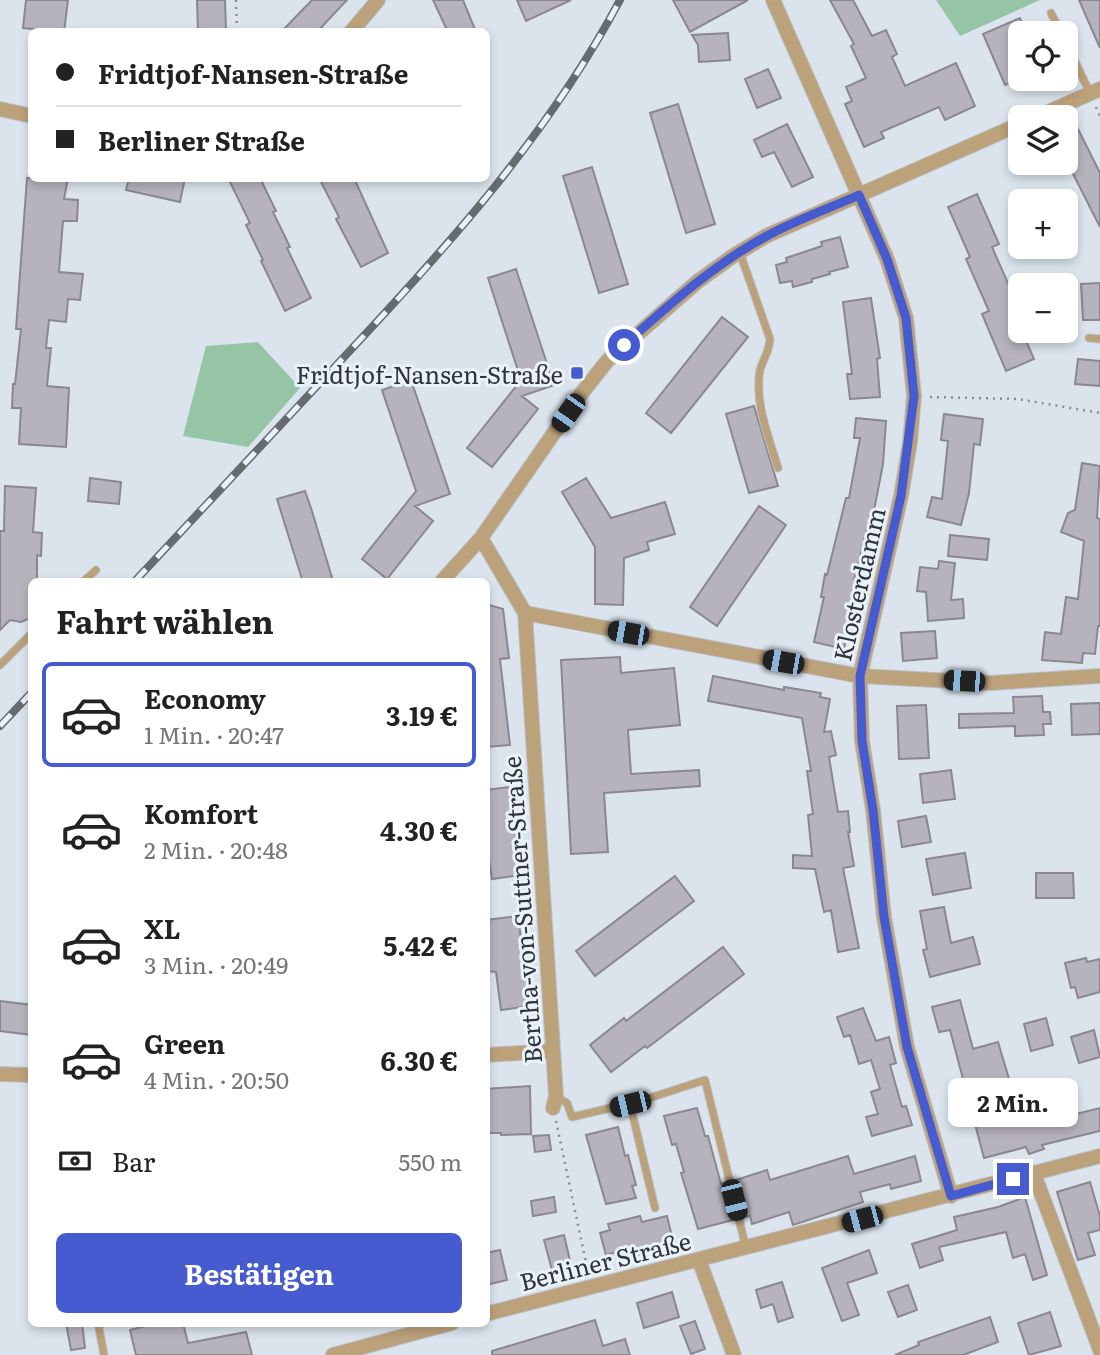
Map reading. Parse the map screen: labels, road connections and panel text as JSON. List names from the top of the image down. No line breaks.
{"streets":{"street":["Klosterdamm","Bertha-von-Suttner-Straße","Berliner Straße"]},"crossings":[["Klosterdamm","Berliner Straße"]],"places":{"transit":["Fridtjof-Nansen-Straße"]},"page":{"map_buttons":["+","−"],"banner":["Fridtjof-Nansen-Straße","Berliner Straße"],"heading":"Fahrt wählen","list":[{"name":"Economy","note":"1 Min. · 20:47","value":"3.19 €"},{"name":"Komfort","note":"2 Min. · 20:48","value":"4.30 €"},{"name":"XL","note":"3 Min. · 20:49","value":"5.42 €"},{"name":"Green","note":"4 Min. · 20:50","value":"6.30 €"}],"bubble":"2 Min.","pay":["Bar","550 m"],"buttons":"Bestätigen"}}
